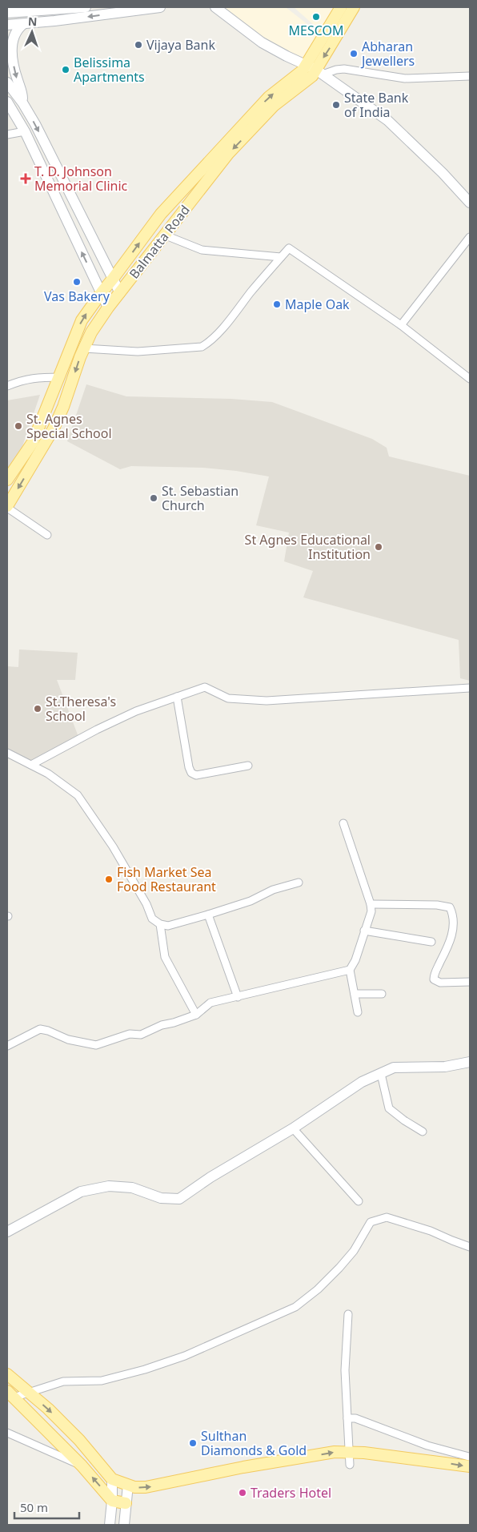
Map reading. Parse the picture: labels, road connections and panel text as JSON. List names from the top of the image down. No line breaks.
{"streets":{"main road":["Balmatta Road"]},"places":{"other":["MESCOM","Vijaya Bank","Abharan Jewellers","Belissima Apartments","State Bank of India","Vas Bakery","Maple Oak","St. Agnes Special School","St. Sebastian Church","St Agnes Educational Institution","St.Theresa's School","Fish Market Sea Food Restaurant","Sulthan Diamonds & Gold","Traders Hotel"],"health":["T. D. Johnson Memorial Clinic"]},"scale_bar":"50 m","north":"top"}
